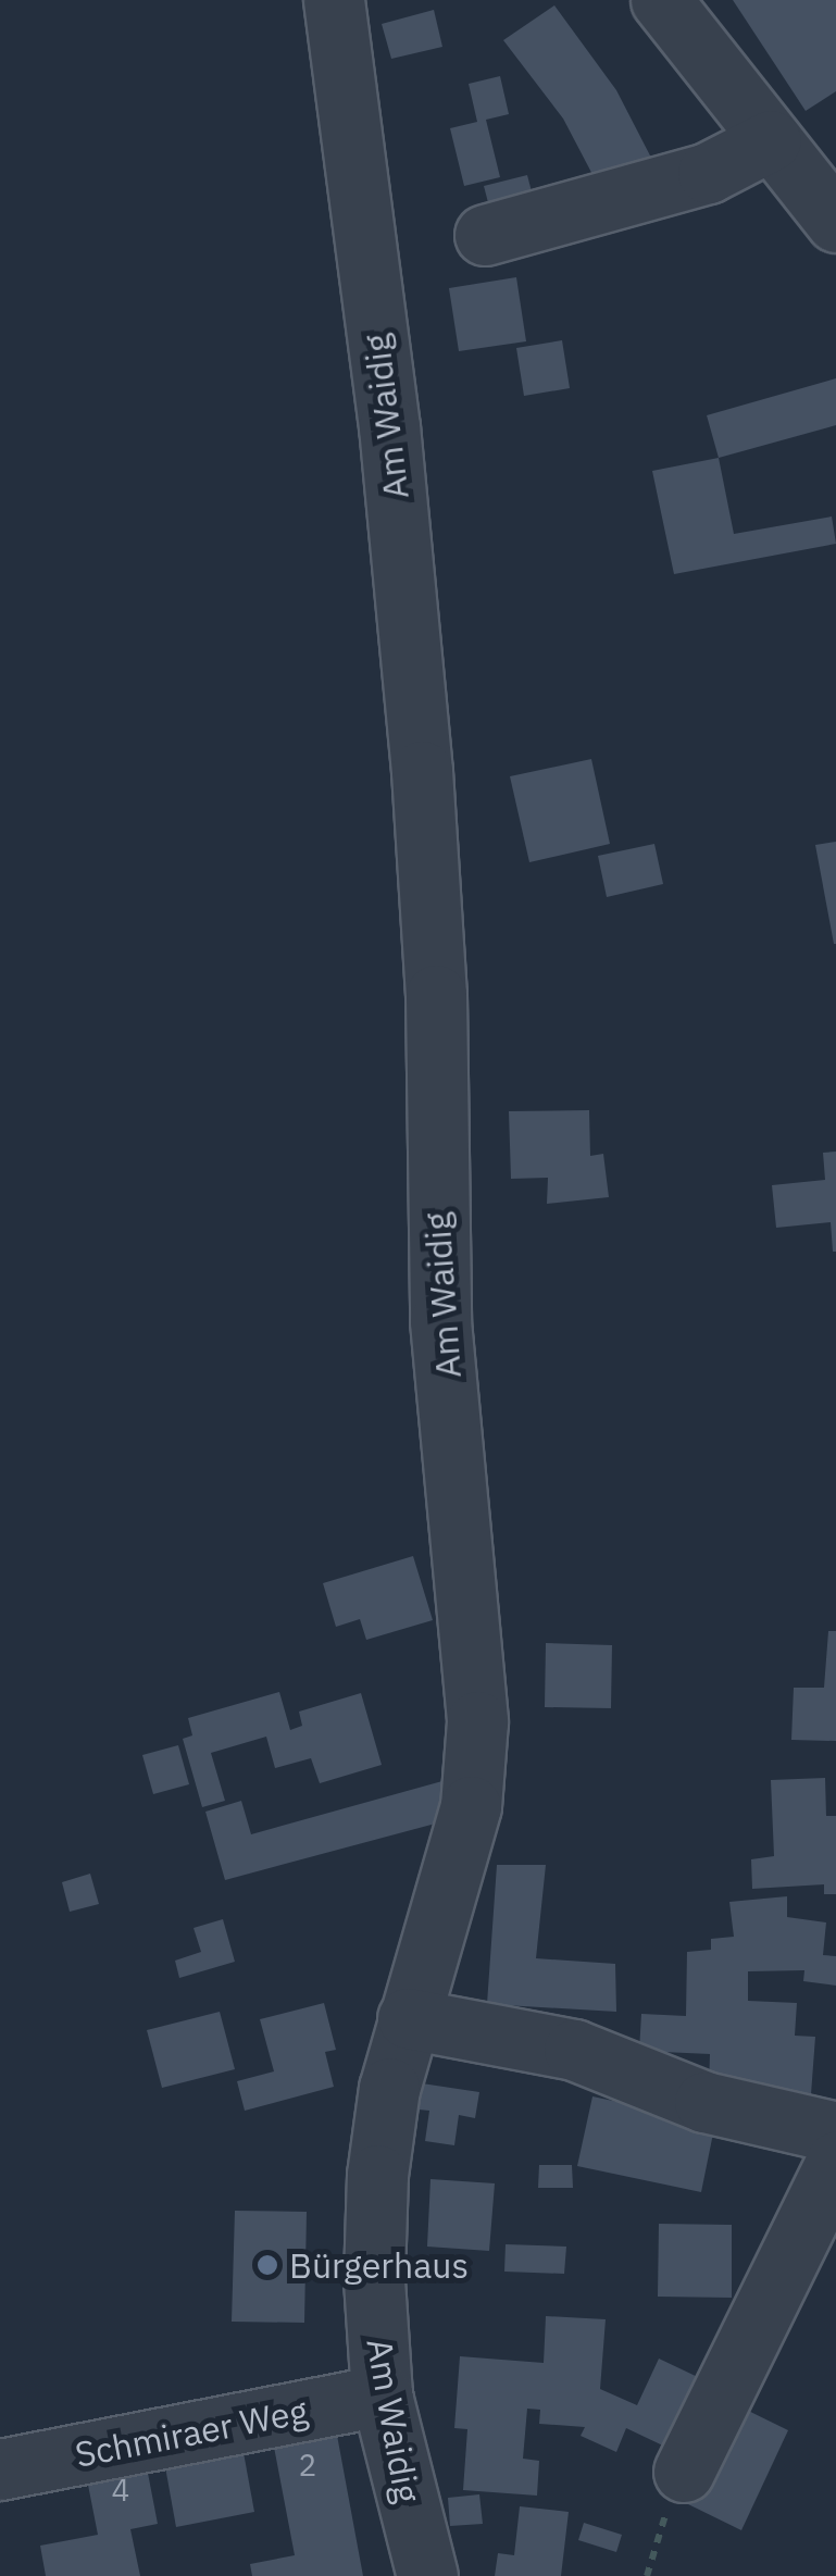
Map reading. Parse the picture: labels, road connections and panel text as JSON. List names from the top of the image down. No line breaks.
{"streets":{"street":["Am Waidig","Schmiraer Weg"]},"crossings":[["Am Waidig","Schmiraer Weg"]],"places":["Bürgerhaus"],"house_numbers":["2","4"]}
